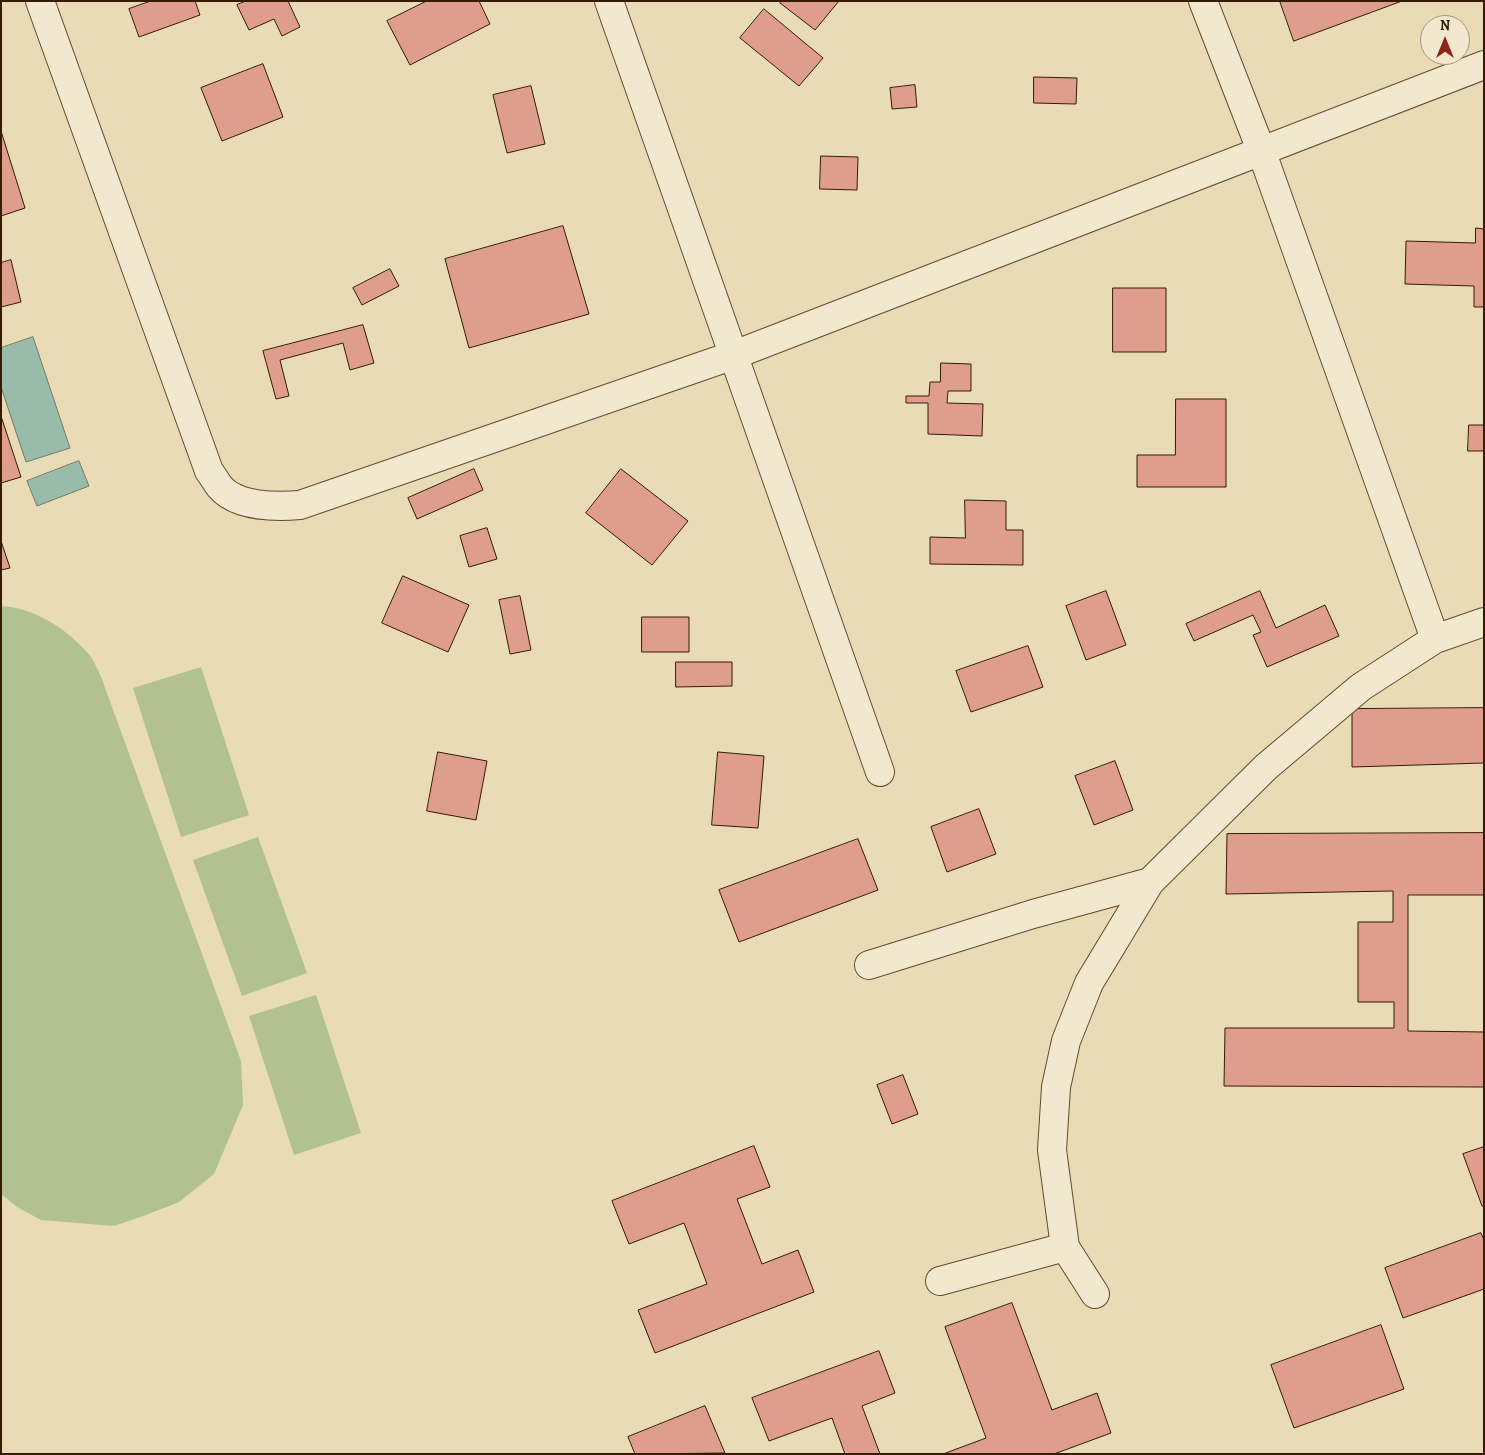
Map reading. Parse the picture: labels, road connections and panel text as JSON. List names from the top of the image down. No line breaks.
{"north":"top"}
